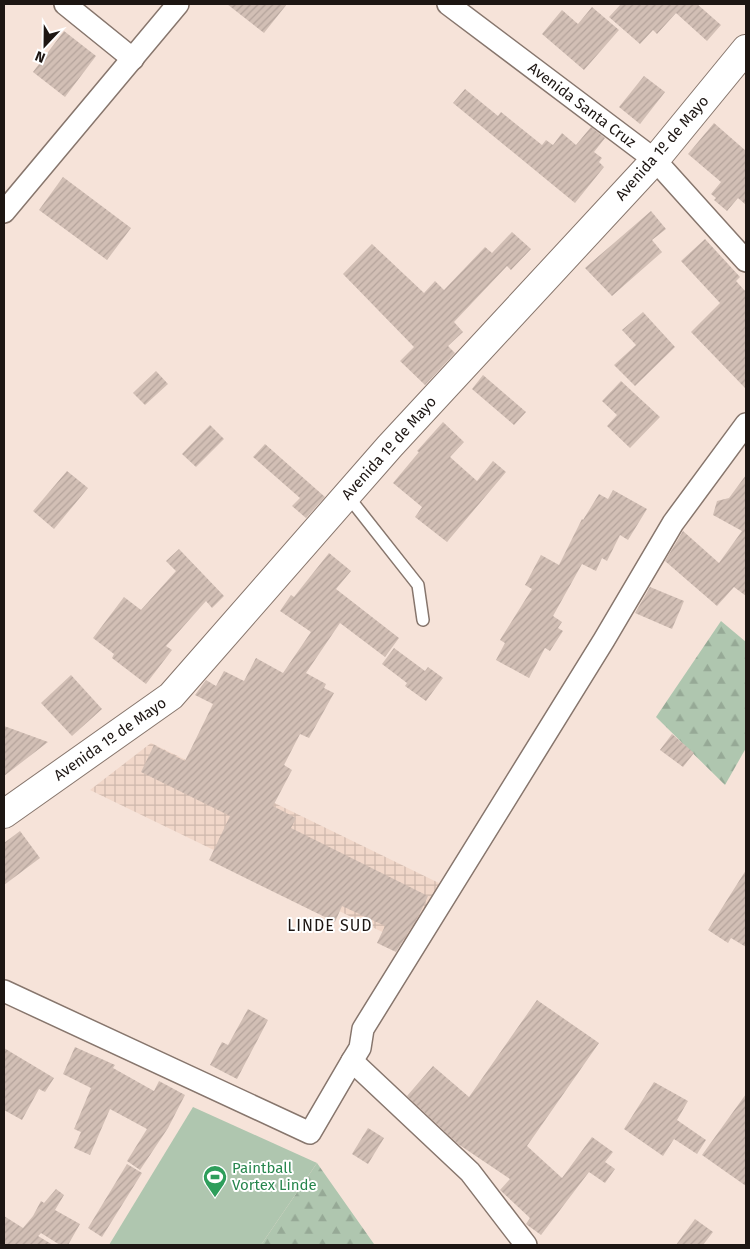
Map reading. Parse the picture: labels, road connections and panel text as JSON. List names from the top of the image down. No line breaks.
{"streets":{"main road":["Avenida 1º de Mayo"],"street":["Avenida Santa Cruz"]},"crossings":[["Avenida Santa Cruz","Avenida 1º de Mayo"]],"districts":["LINDE SUD"],"places":{"sports":["Paintball Vortex Linde"]},"north":"bottom"}
